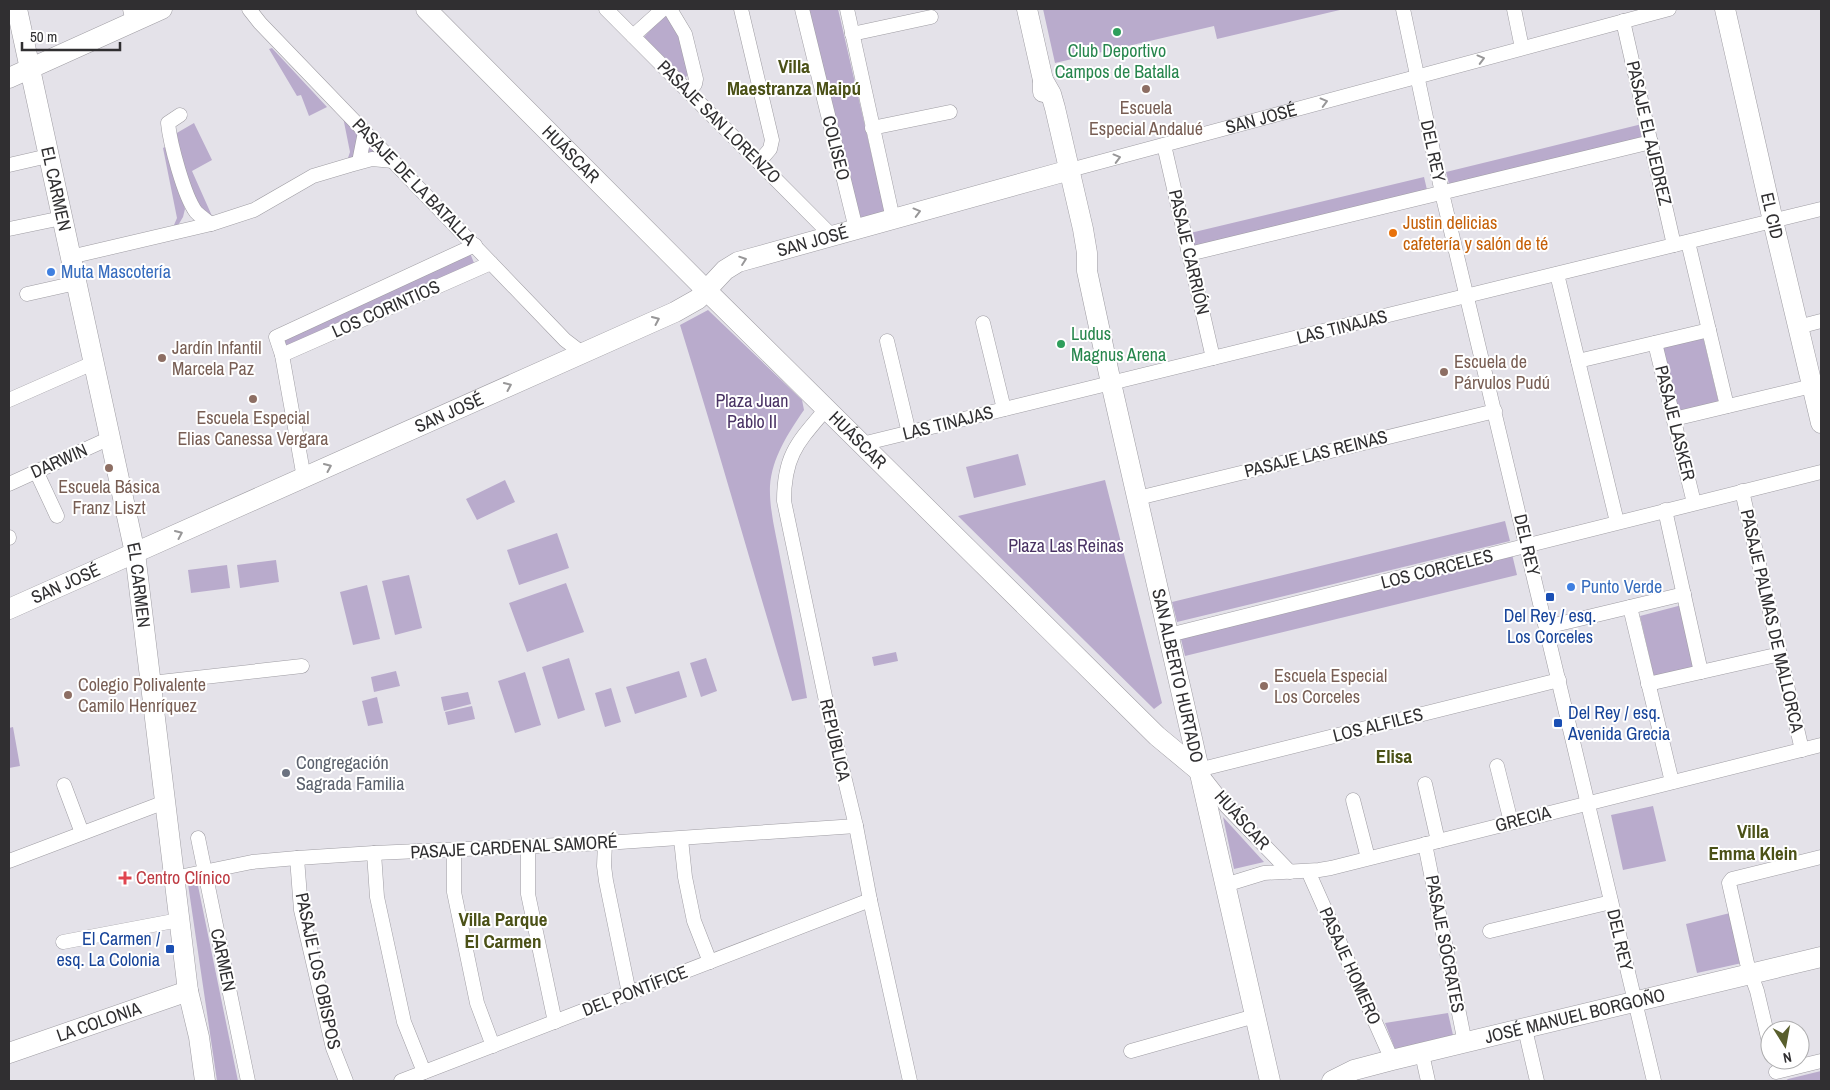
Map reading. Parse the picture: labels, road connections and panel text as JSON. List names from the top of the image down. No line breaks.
{"streets":{"street":["SAN JOSÉ","PASAJE SAN LORENZO","PASAJE EL AJEDREZ","COLISEO","DEL REY","HUÁSCAR","PASAJE DE LA BATALLA","EL CARMEN","EL CID","PASAJE CARRIÓN","LOS CORINTIOS","LAS TINAJAS","PASAJE LASKER","PASAJE LAS REINAS","DARWIN","LOS CORCELES","PASAJE PALMAS DE MALLORCA","SAN ALBERTO HURTADO","LOS ALFILES","REPÚBLICA","GRECIA","PASAJE CARDENAL SAMORÉ","PASAJE SÓCRATES","CARMEN","PASAJE HOMERO","PASAJE LOS OBISPOS","DEL PONTÍFICE","JOSÉ MANUEL BORGOÑO","LA COLONIA"]},"crossings":[["SAN JOSÉ","PASAJE SAN LORENZO"],["SAN JOSÉ","PASAJE EL AJEDREZ"],["SAN JOSÉ","COLISEO"],["SAN JOSÉ","DEL REY"],["SAN JOSÉ","HUÁSCAR"],["SAN JOSÉ","PASAJE DE LA BATALLA"],["SAN JOSÉ","EL CARMEN"],["SAN JOSÉ","PASAJE CARRIÓN"],["SAN JOSÉ","SAN ALBERTO HURTADO"],["PASAJE EL AJEDREZ","LAS TINAJAS"],["DEL REY","LAS TINAJAS"],["DEL REY","PASAJE LAS REINAS"],["DEL REY","LOS CORCELES"],["DEL REY","LOS ALFILES"],["DEL REY","GRECIA"],["DEL REY","JOSÉ MANUEL BORGOÑO"],["HUÁSCAR","LAS TINAJAS"],["HUÁSCAR","SAN ALBERTO HURTADO"],["HUÁSCAR","LOS ALFILES"],["HUÁSCAR","REPÚBLICA"],["HUÁSCAR","GRECIA"],["PASAJE DE LA BATALLA","LOS CORINTIOS"],["EL CARMEN","DARWIN"],["EL CARMEN","PASAJE CARDENAL SAMORÉ"],["EL CARMEN","LA COLONIA"],["EL CID","LAS TINAJAS"],["PASAJE CARRIÓN","LAS TINAJAS"],["LAS TINAJAS","SAN ALBERTO HURTADO"],["PASAJE LASKER","LOS CORCELES"],["PASAJE LAS REINAS","SAN ALBERTO HURTADO"],["LOS CORCELES","PASAJE PALMAS DE MALLORCA"],["LOS CORCELES","SAN ALBERTO HURTADO"],["PASAJE PALMAS DE MALLORCA","GRECIA"],["SAN ALBERTO HURTADO","LOS ALFILES"],["SAN ALBERTO HURTADO","GRECIA"],["REPÚBLICA","PASAJE CARDENAL SAMORÉ"],["REPÚBLICA","DEL PONTÍFICE"],["GRECIA","PASAJE SÓCRATES"],["GRECIA","PASAJE HOMERO"],["PASAJE CARDENAL SAMORÉ","CARMEN"],["PASAJE CARDENAL SAMORÉ","PASAJE LOS OBISPOS"],["PASAJE SÓCRATES","JOSÉ MANUEL BORGOÑO"],["PASAJE HOMERO","JOSÉ MANUEL BORGOÑO"]],"districts":["Villa Maestranza Maipú","Elisa","Villa Emma Klein","Villa Parque El Carmen"],"parks":["Plaza Juan Pablo II","Plaza Las Reinas"],"places":{"other":["Club Deportivo Campos de Batalla","Escuela Especial Andalué","Justin delicias cafetería y salón de té","Muta Mascotería","Ludus Magnus Arena","Jardín Infantil Marcela Paz","Escuela de Párvulos Pudú","Escuela Especial Elias Canessa Vergara","Escuela Básica Franz Liszt","Punto Verde","Escuela Especial Los Corceles","Colegio Polivalente Camilo Henríquez","Congregación Sagrada Familia"],"transit":["Del Rey / esq. Los Corceles","Del Rey / esq. Avenida Grecia","El Carmen / esq. La Colonia"],"health":["Centro Clínico"]},"scale_bar":"50 m","north":"bottom"}
